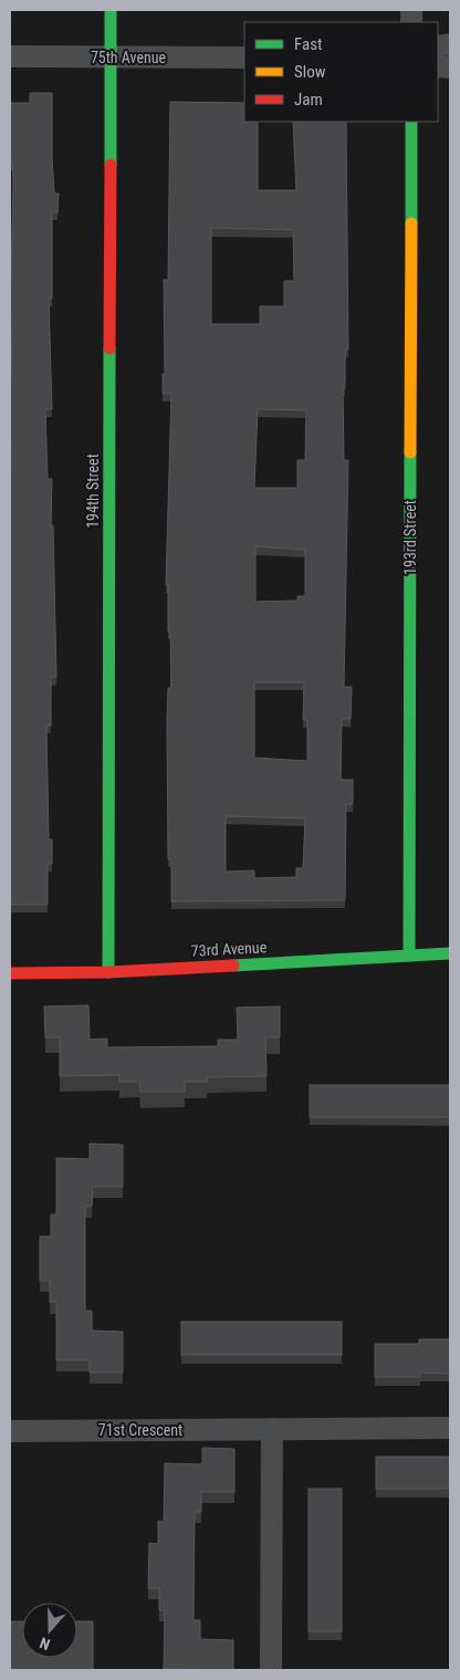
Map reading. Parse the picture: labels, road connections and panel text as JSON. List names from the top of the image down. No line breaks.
{"streets":{"street":["75th Avenue","194th Street","193rd Street","73rd Avenue","71st Crescent"]},"crossings":[["75th Avenue","194th Street"],["194th Street","73rd Avenue"],["193rd Street","73rd Avenue"]],"legend":["Fast","Slow","Jam"],"north":"bottom"}
